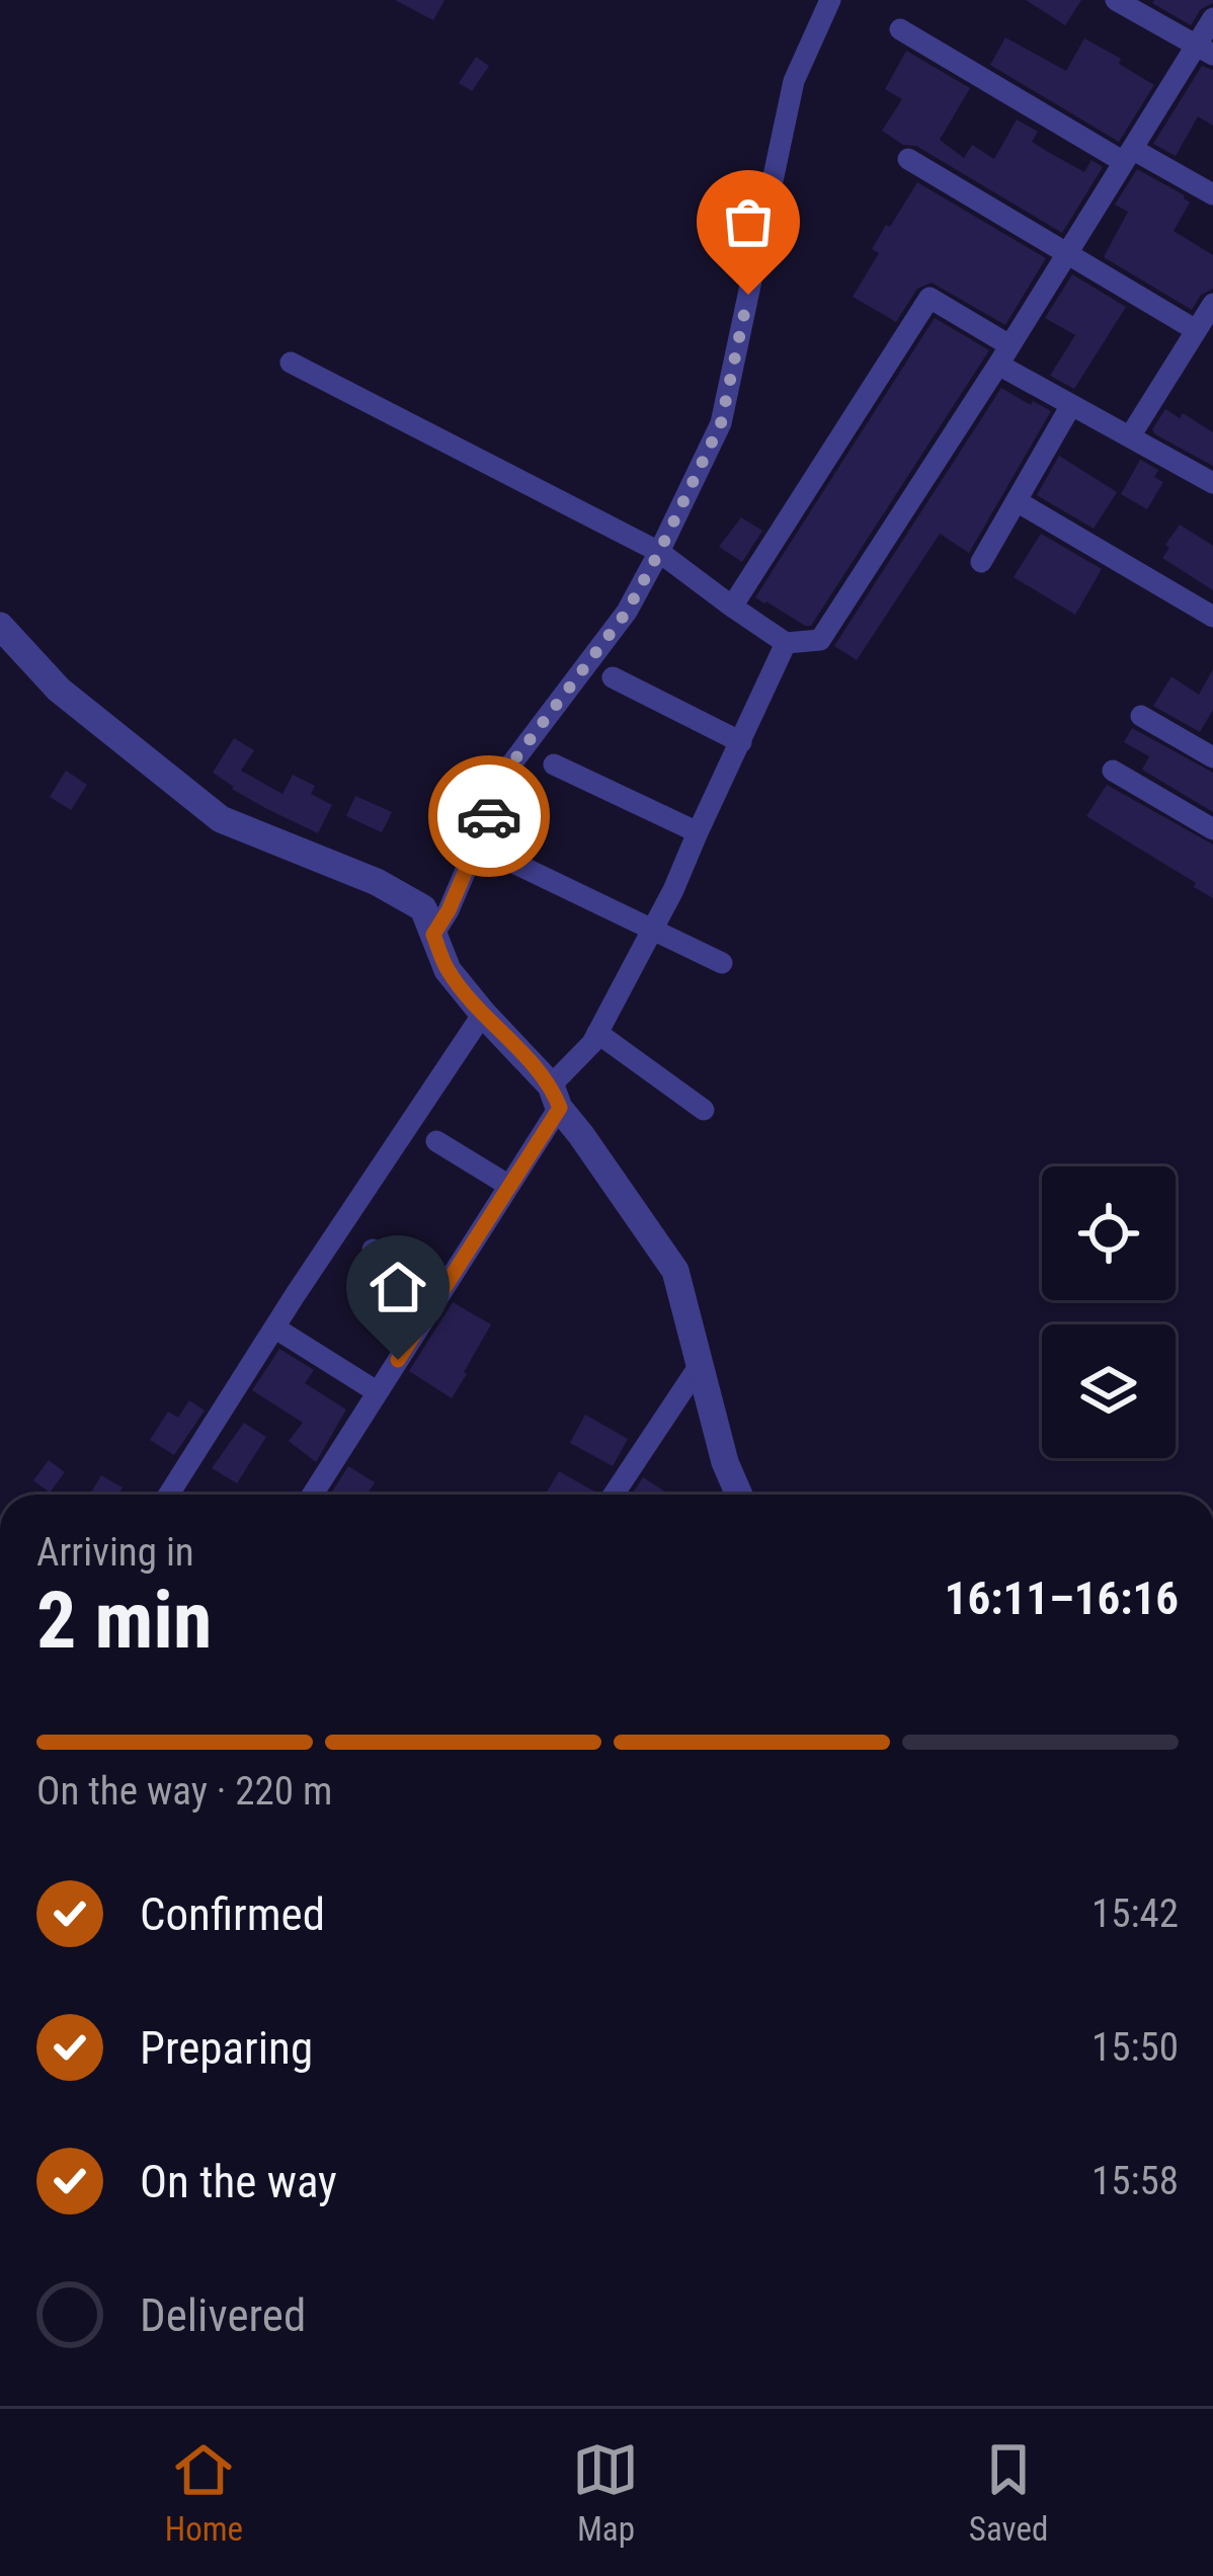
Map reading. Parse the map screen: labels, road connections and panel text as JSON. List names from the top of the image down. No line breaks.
{"page":{"heading":["2 min","Arriving in","16:11–16:16"],"bar":"On the way · 220 m","list":[["Confirmed","15:42"],["Preparing","15:50"],["On the way","15:58"],"Delivered"],"tabs":["Home","Map","Saved"]}}
